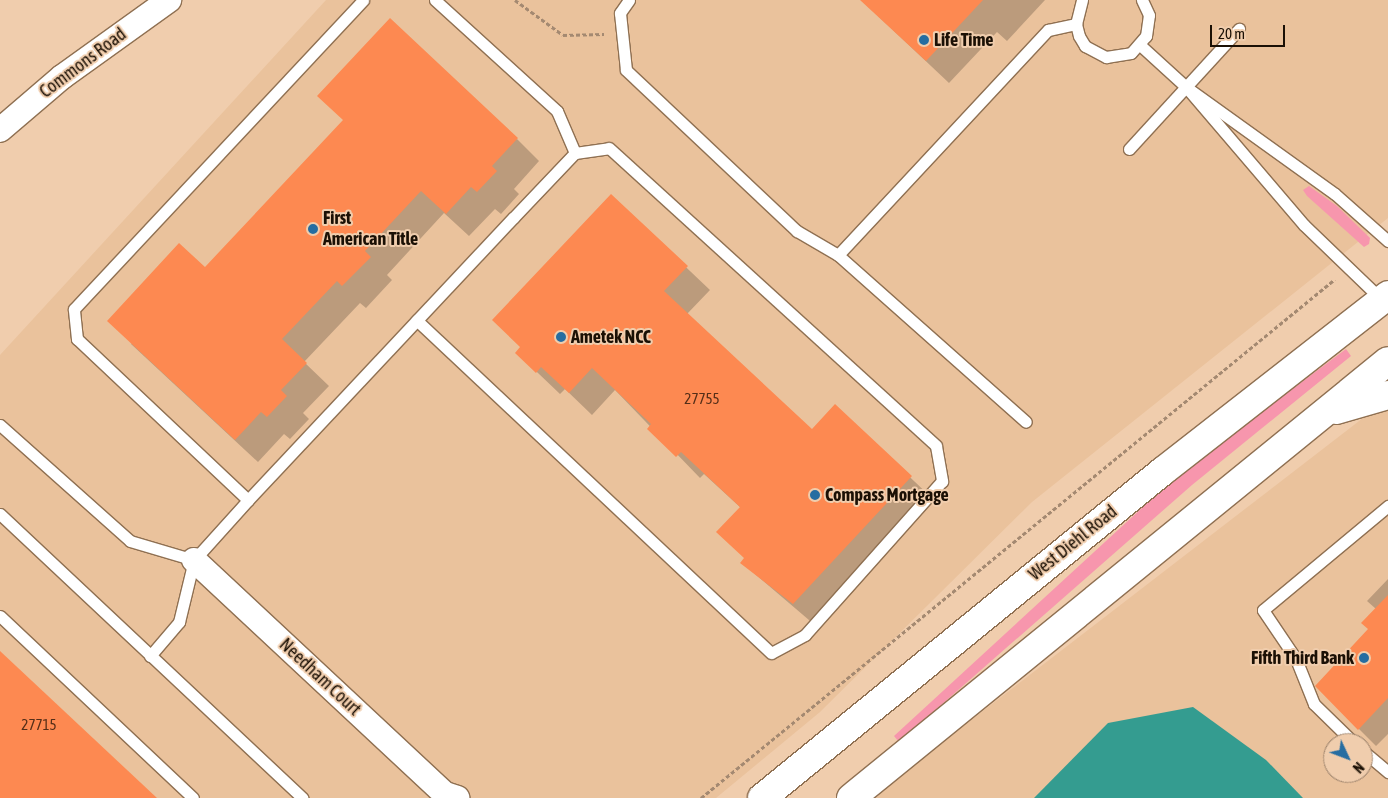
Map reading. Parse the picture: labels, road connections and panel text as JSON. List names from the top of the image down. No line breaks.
{"streets":{"street":["Commons Road","West Diehl Road","Needham Court"]},"places":["Life Time","First American Title","Ametek NCC","Compass Mortgage","Fifth Third Bank"],"house_numbers":["27755","27715"],"scale_bar":"20 m","north":"bottom right"}
